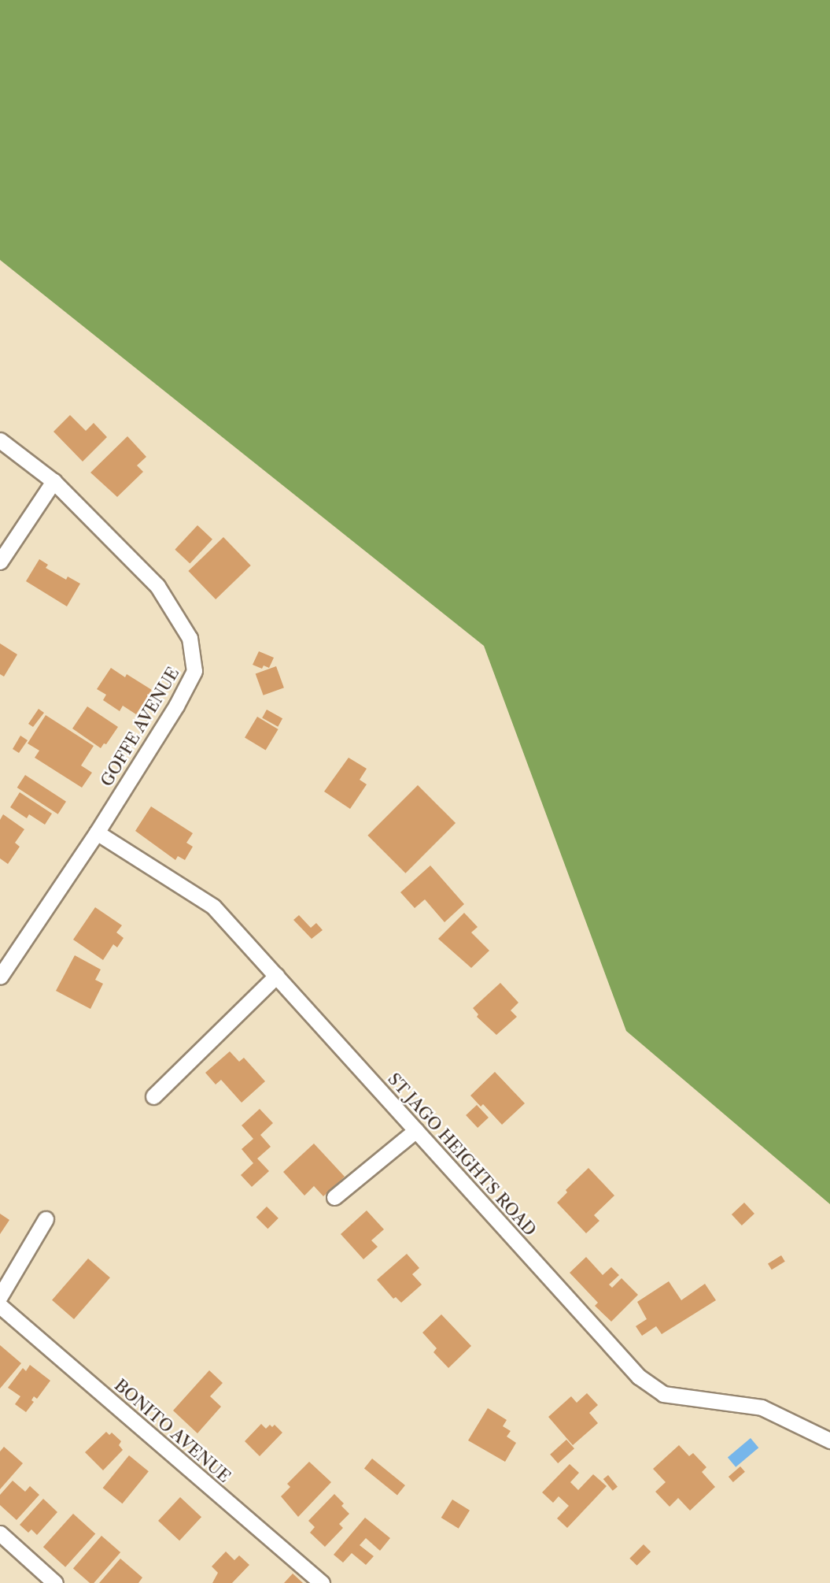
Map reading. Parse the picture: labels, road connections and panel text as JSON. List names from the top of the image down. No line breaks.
{"streets":{"street":["GOFFE AVENUE","ST JAGO HEIGHTS ROAD","BONITO AVENUE"]},"crossings":[["GOFFE AVENUE","ST JAGO HEIGHTS ROAD"]]}
